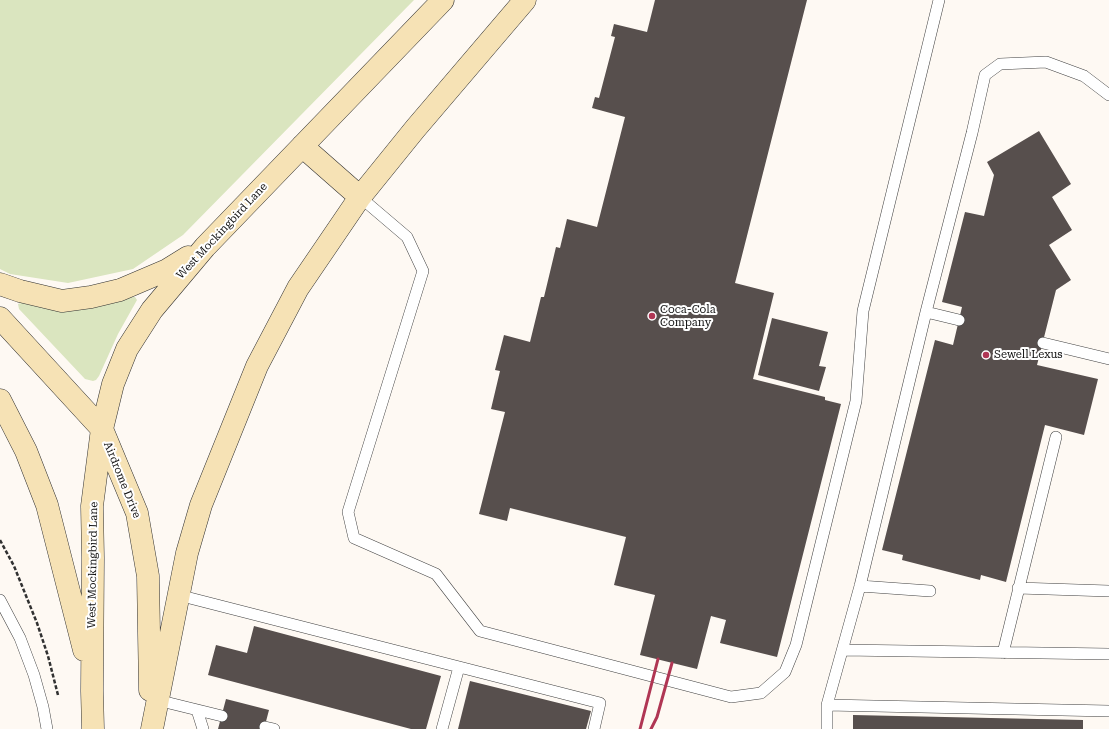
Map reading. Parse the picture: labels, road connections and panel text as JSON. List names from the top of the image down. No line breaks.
{"streets":{"main road":["West Mockingbird Lane","Airdrome Drive"]},"crossings":[["West Mockingbird Lane","Airdrome Drive"]],"places":["Coca-Cola Company","Sewell Lexus"]}
